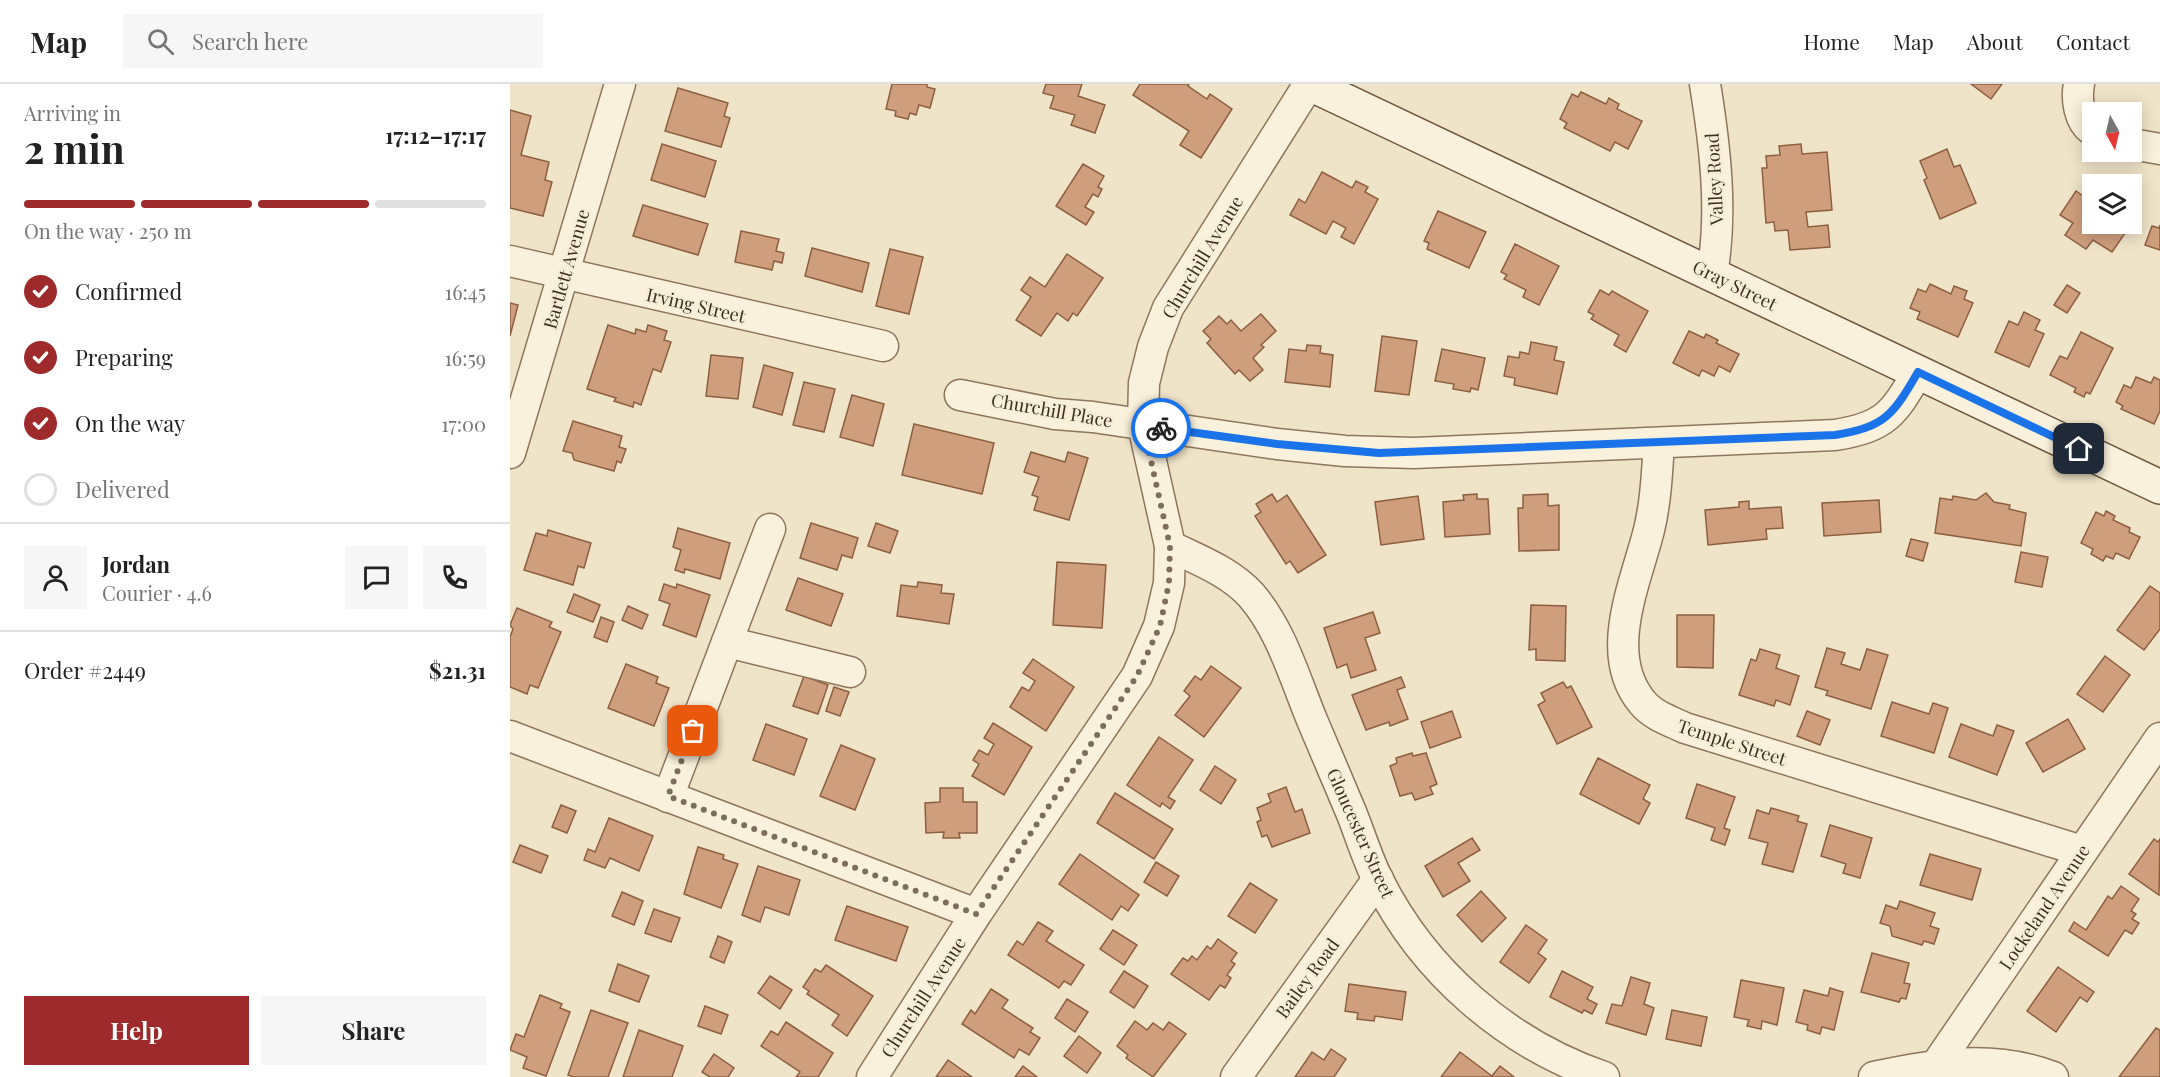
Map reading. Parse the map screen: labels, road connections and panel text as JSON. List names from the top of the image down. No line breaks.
{"streets":{"street":["Valley Road","Churchill Avenue","Bartlett Avenue","Gray Street","Irving Street","Churchill Place","Temple Street","Gloucester Street","Lockeland Avenue","Bailey Road"]},"crossings":[["Valley Road","Gray Street"],["Churchill Avenue","Gray Street"],["Churchill Avenue","Churchill Place"],["Churchill Avenue","Gloucester Street"],["Bartlett Avenue","Irving Street"],["Gray Street","Churchill Place"],["Churchill Place","Temple Street"],["Temple Street","Lockeland Avenue"],["Gloucester Street","Bailey Road"]],"north":"bottom","page":{"header":"Map","search":"Search here","nav":["Home","Map","About","Contact"],"heading":["2 min","Arriving in","17:12–17:17"],"panel":["Jordan","Courier · 4.6","Order #2449","$21.31"],"bar":"On the way · 250 m","list":[["Confirmed","16:45"],["Preparing","16:59"],["On the way","17:00"],"Delivered"],"buttons":["Help","Share"]}}
